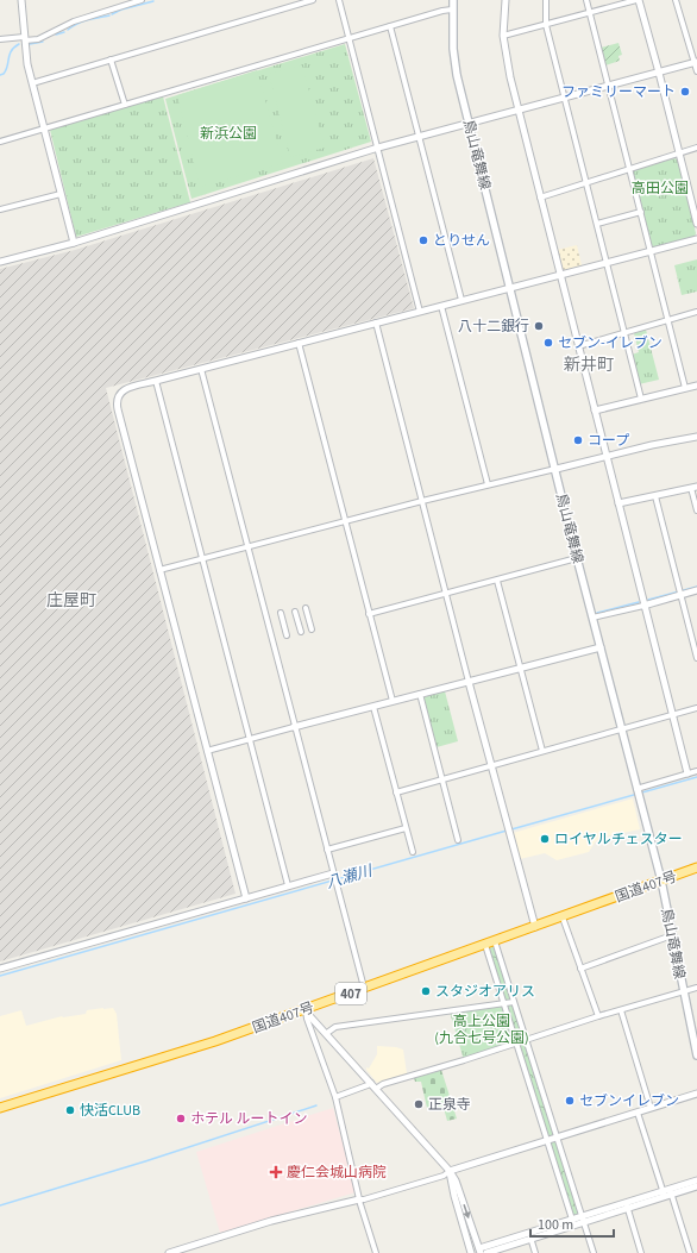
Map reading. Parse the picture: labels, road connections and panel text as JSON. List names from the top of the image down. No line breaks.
{"streets":{"highway":["国道407号","407"],"main road":["鳥山竜舞線"]},"crossings":[["鳥山竜舞線","国道407号"]],"districts":["新井町","庄屋町"],"water":["八瀬川"],"parks":["新浜公園","高田公園","高上公園 (九合七号公園)"],"places":{"other":["ファミリーマート","とりせん","八十二銀行","セブン-イレブン","コープ","ロイヤルチェスター","スタジオアリス","セブンイレブン","正泉寺","快活CLUB","ホテル ルートイン"],"health":["慶仁会城山病院"]},"scale_bar":"100 m"}
